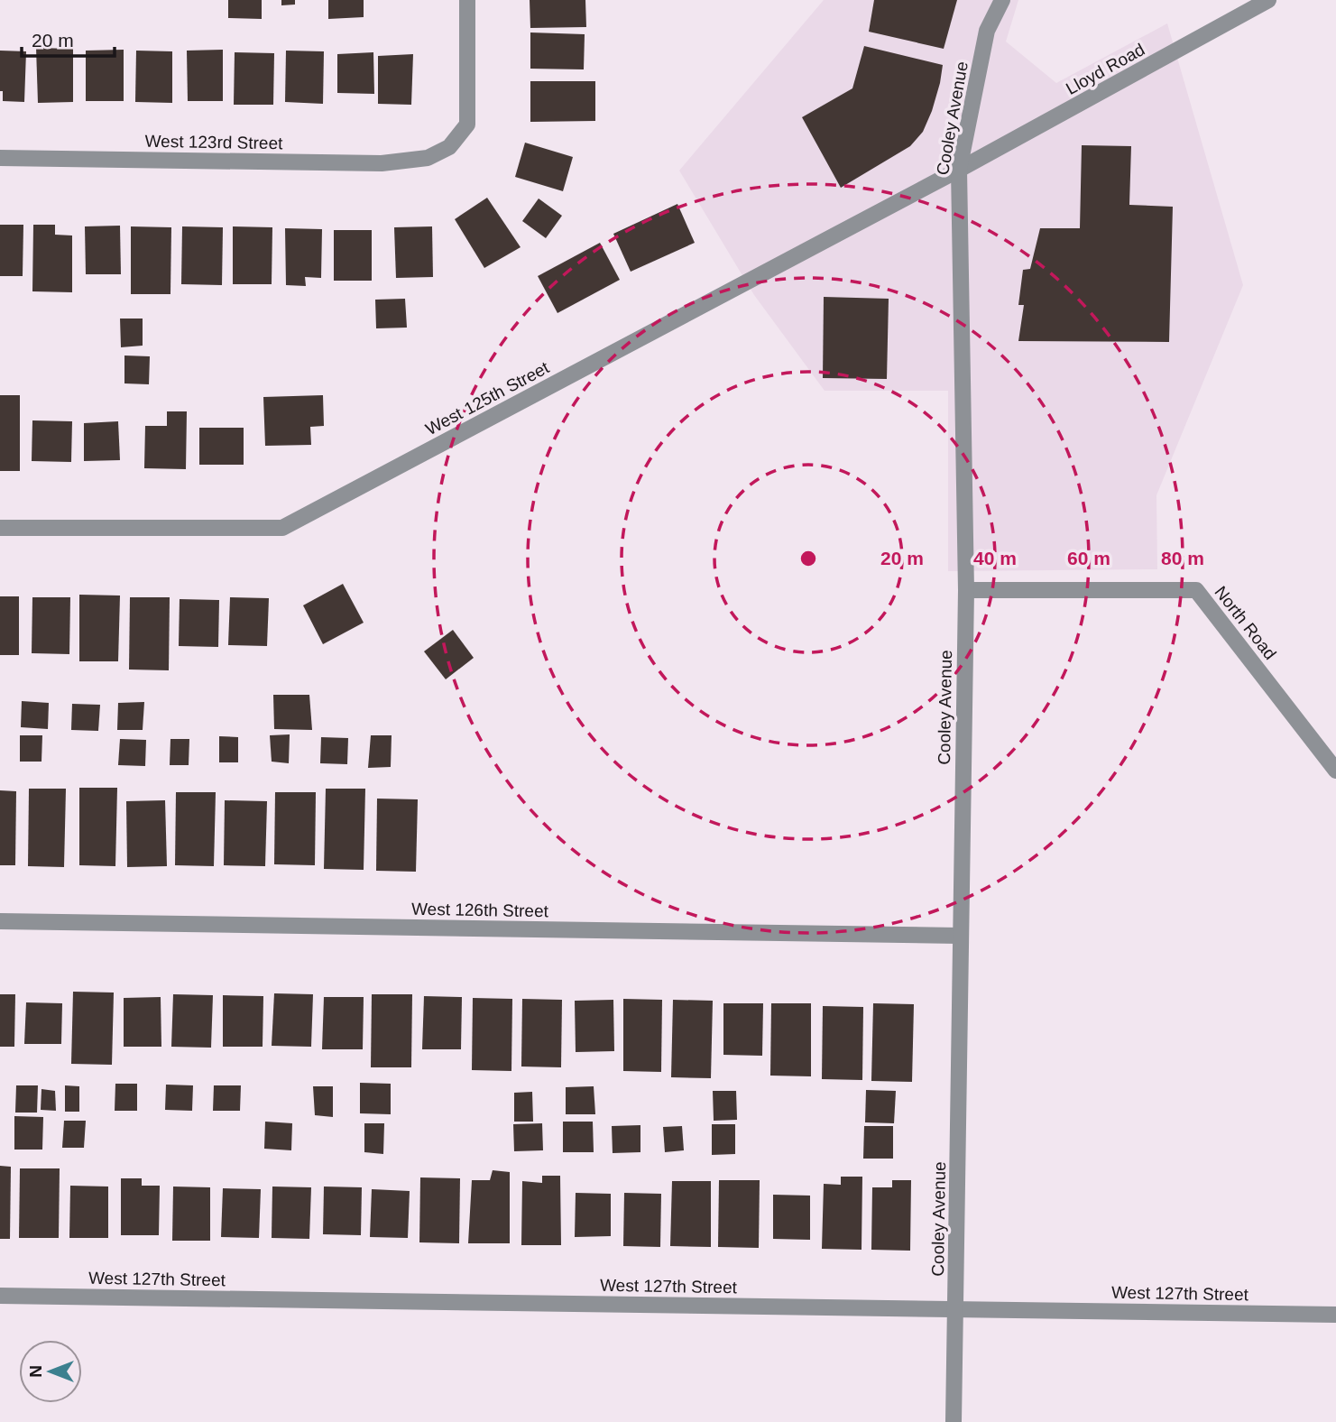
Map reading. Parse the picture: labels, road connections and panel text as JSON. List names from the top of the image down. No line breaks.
{"streets":{"street":["Lloyd Road","Cooley Avenue","West 123rd Street","West 125th Street","North Road","West 126th Street","West 127th Street"]},"crossings":[["Lloyd Road","Cooley Avenue"],["Lloyd Road","West 125th Street"],["Cooley Avenue","West 125th Street"],["Cooley Avenue","North Road"],["Cooley Avenue","West 126th Street"],["Cooley Avenue","West 127th Street"]],"scale_bar":"20 m","north":"left","rings":["20 m","40 m","60 m","80 m"]}
